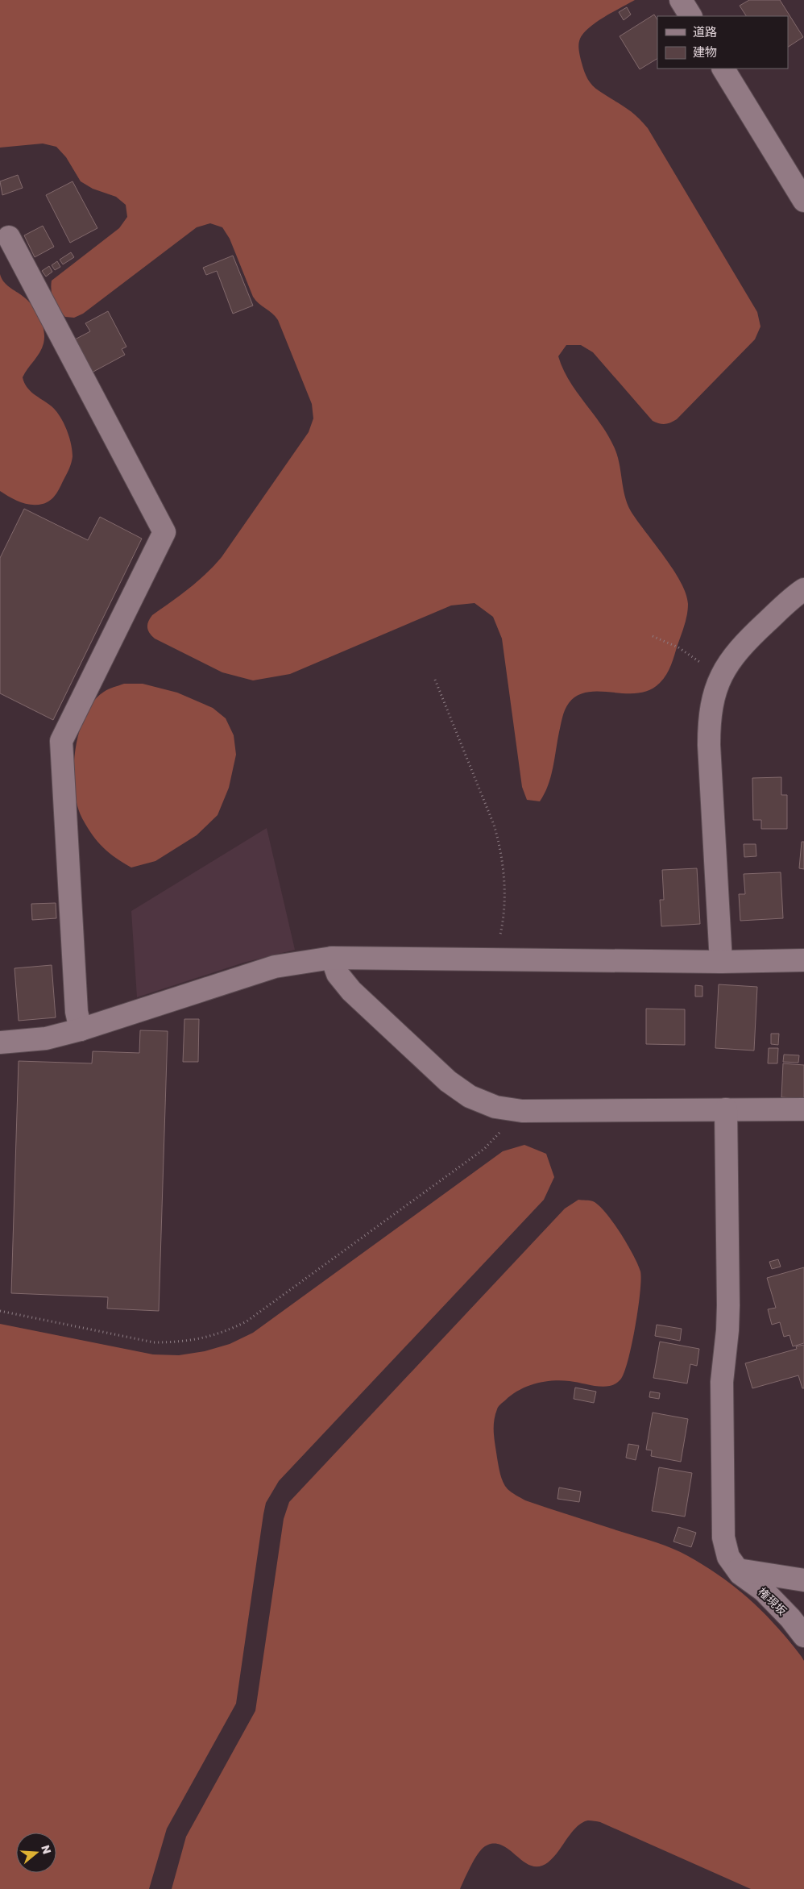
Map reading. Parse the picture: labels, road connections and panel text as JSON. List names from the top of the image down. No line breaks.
{"streets":{"street":["権現坂"]},"legend":["道路","建物"],"north":"right"}
